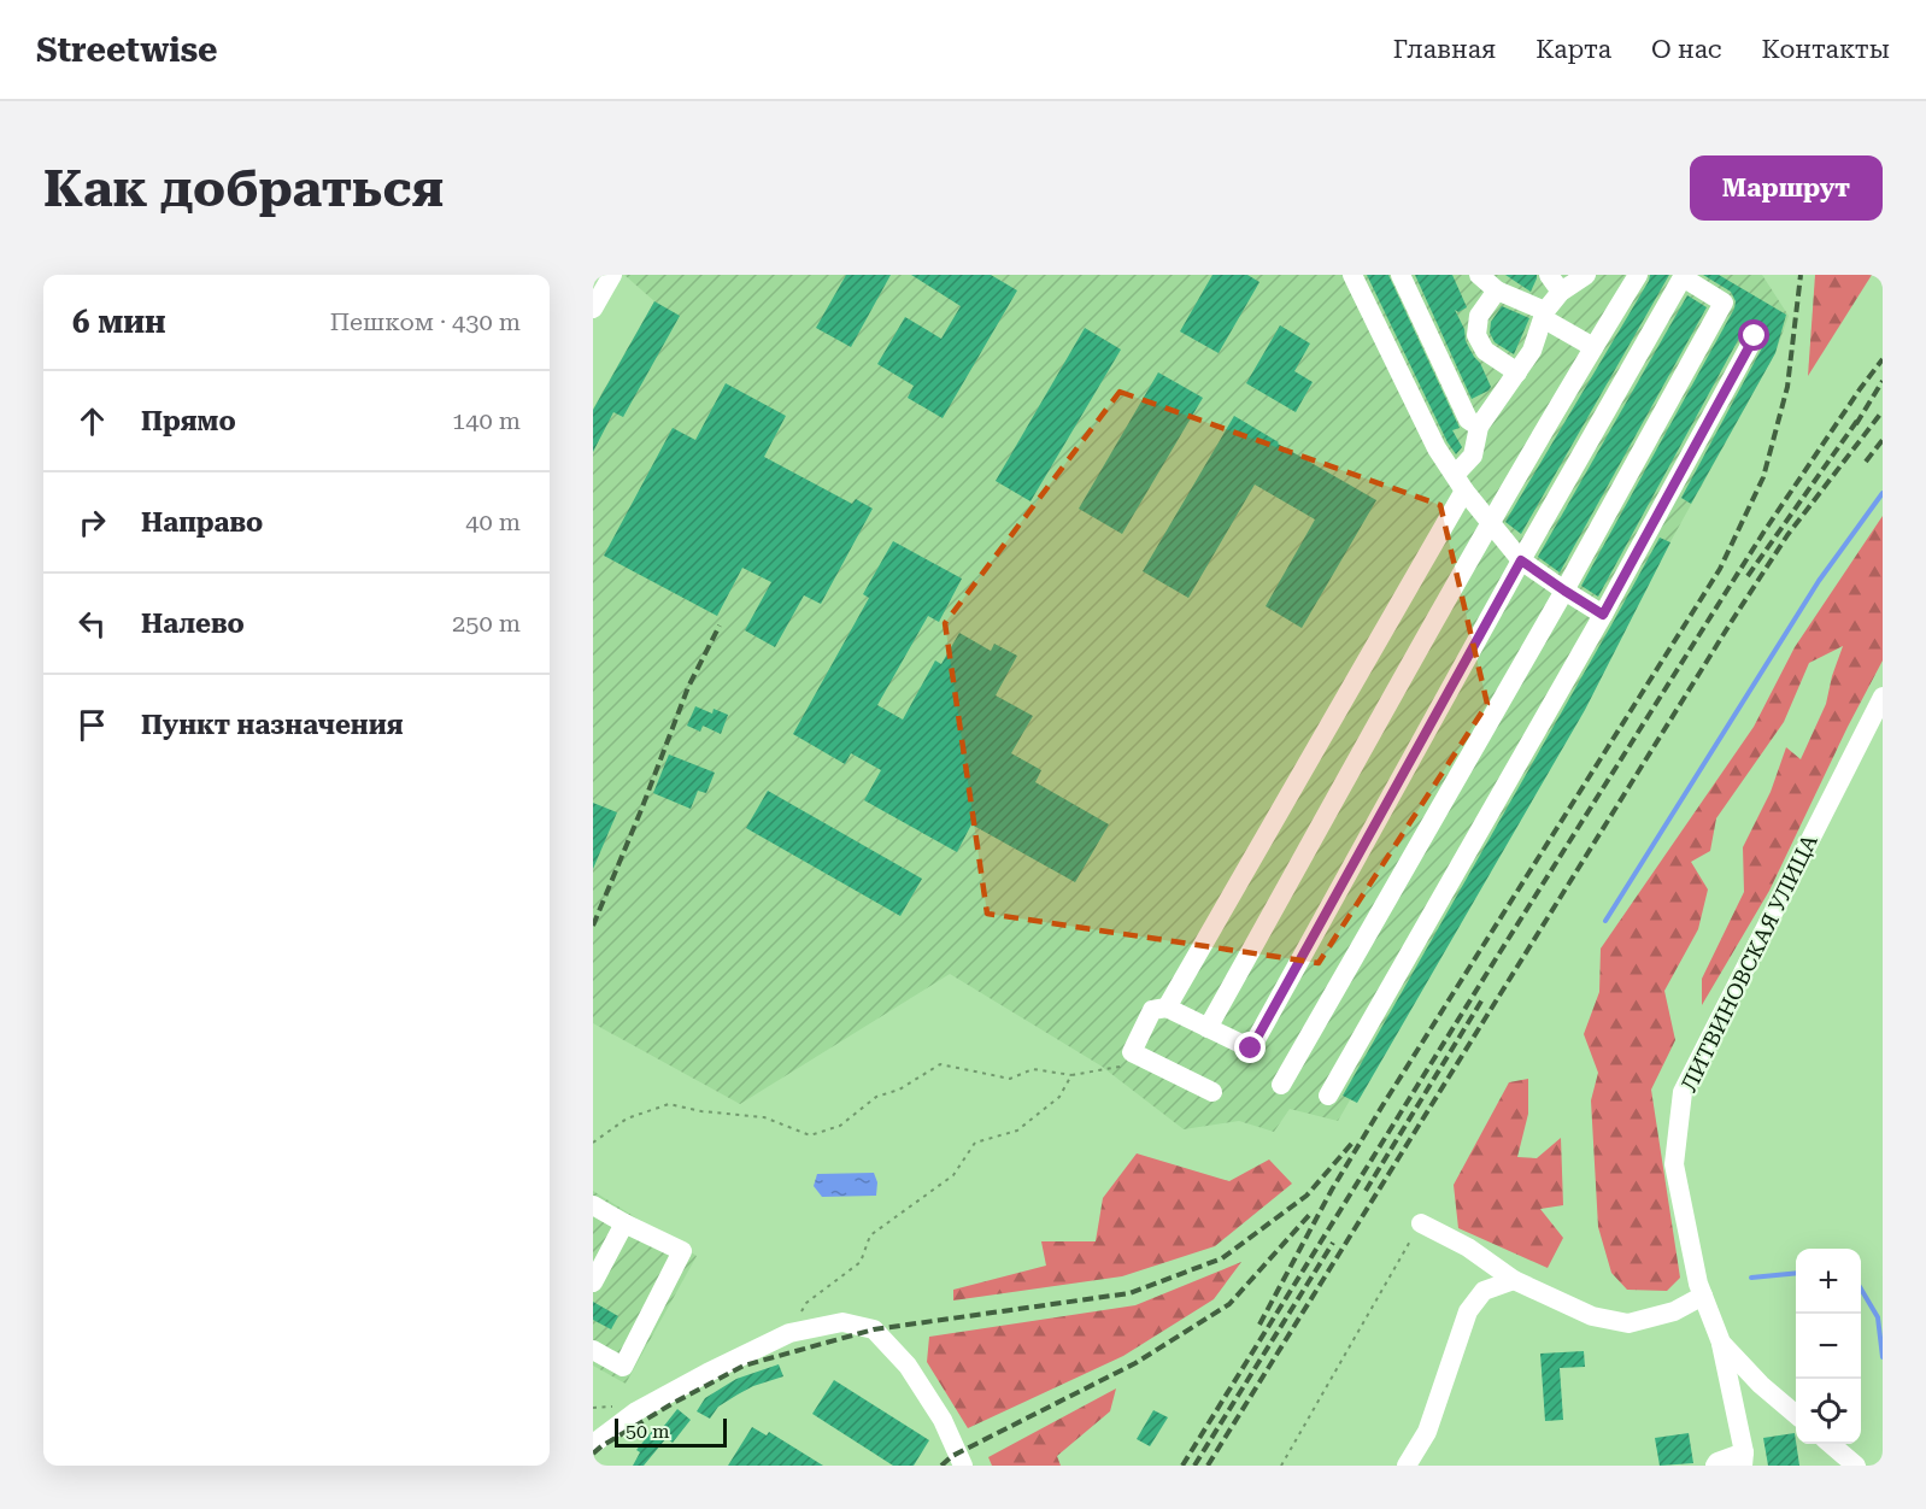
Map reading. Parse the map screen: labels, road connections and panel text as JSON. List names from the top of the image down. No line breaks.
{"streets":{"street":["ЛИТВИНОВСКАЯ УЛИЦА"]},"scale_bar":"50 m","page":{"header":"Streetwise","nav":["Главная","Карта","О нас","Контакты"],"buttons":"Маршрут","title":"Как добраться","heading":["6 мин","Пешком · 430 m"],"list":[["Прямо","140 m"],["Направо","40 m"],["Налево","250 m"],"Пункт назначения"],"map_buttons":["+","−"],"scale":"50 m"}}
